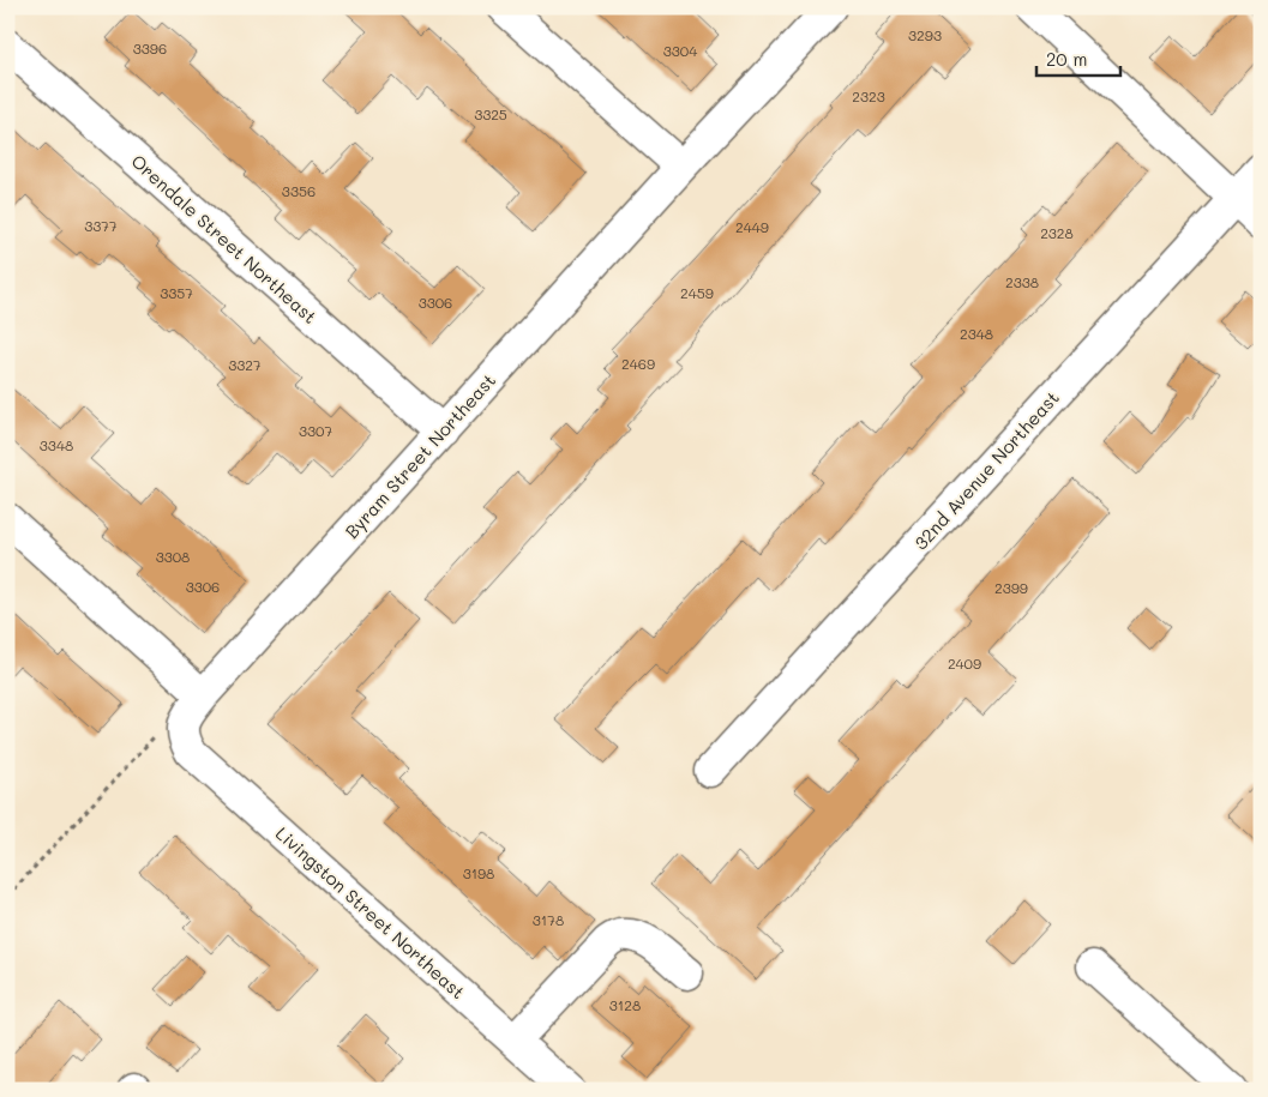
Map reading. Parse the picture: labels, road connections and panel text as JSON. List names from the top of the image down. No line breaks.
{"streets":{"street":["Orendale Street Northeast","Byram Street Northeast","32nd Avenue Northeast","Livingston Street Northeast"]},"crossings":[["Orendale Street Northeast","Byram Street Northeast"],["Byram Street Northeast","Livingston Street Northeast"]],"house_numbers":["3293","3396","3304","2323","3325","3356","3377","2449","2328","2338","3357","2459","3306","2348","2469","3327","3307","3348","3308","3306","2399","2409","3198","3178","3128"],"scale_bar":"20 m"}
